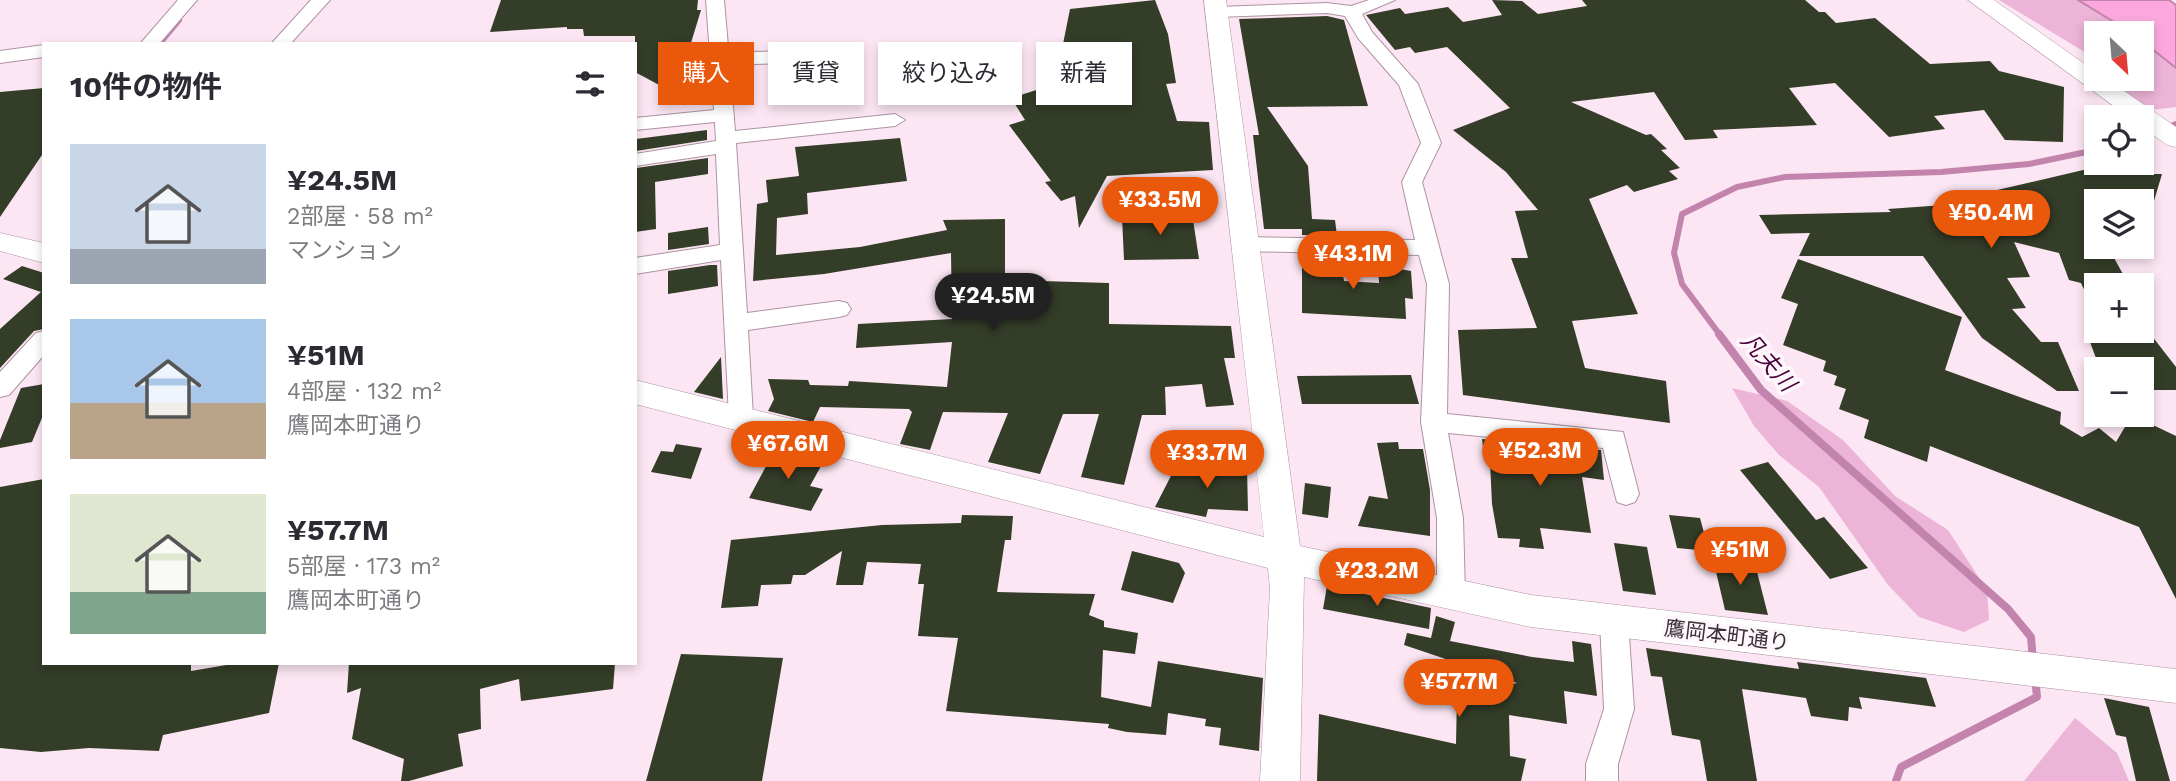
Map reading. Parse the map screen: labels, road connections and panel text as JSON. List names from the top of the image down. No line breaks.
{"streets":{"street":["鷹岡本町通り"]},"water":["凡夫川"],"north":"bottom right","page":{"map_buttons":["+","−"],"chip":["購入","賃貸","絞り込み","新着"],"heading":"10件の物件","list":[{"name":"¥24.5M","note":"2部屋 · 58 m² · マンション"},{"name":"¥51M","note":"4部屋 · 132 m² · 鷹岡本町通り"},{"name":"¥57.7M","note":"5部屋 · 173 m² · 鷹岡本町通り"}],"price":["¥33.5M","¥50.4M","¥43.1M","¥24.5M","¥67.6M","¥52.3M","¥33.7M","¥51M","¥23.2M","¥57.7M"]}}
